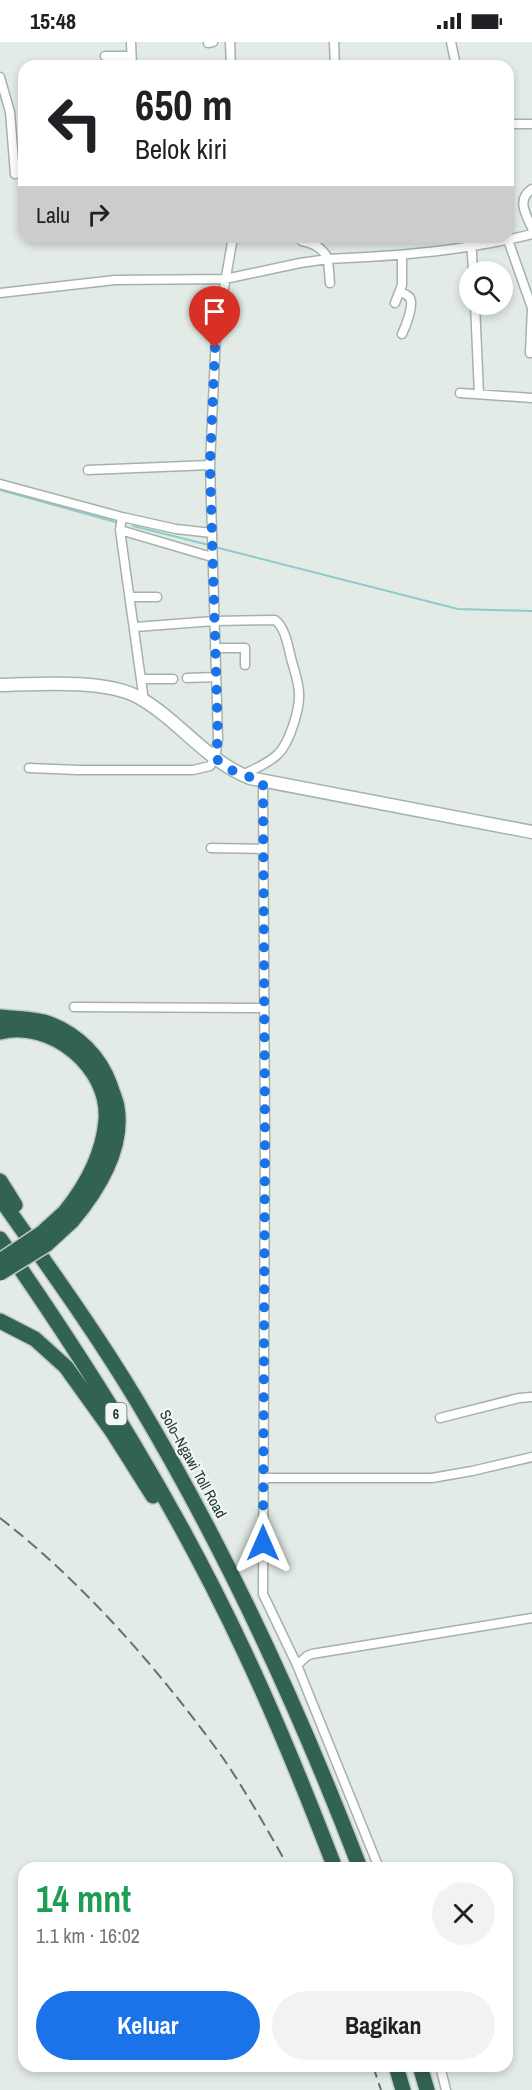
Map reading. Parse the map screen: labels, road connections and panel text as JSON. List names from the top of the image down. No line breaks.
{"streets":{"highway":["6","Solo–Ngawi Toll Road"]},"page":{"status":"15:48","turn":["650 m","Belok kiri"],"then":"Lalu","heading":["14 mnt","1.1 km · 16:02"],"buttons":["Keluar","Bagikan"]}}
